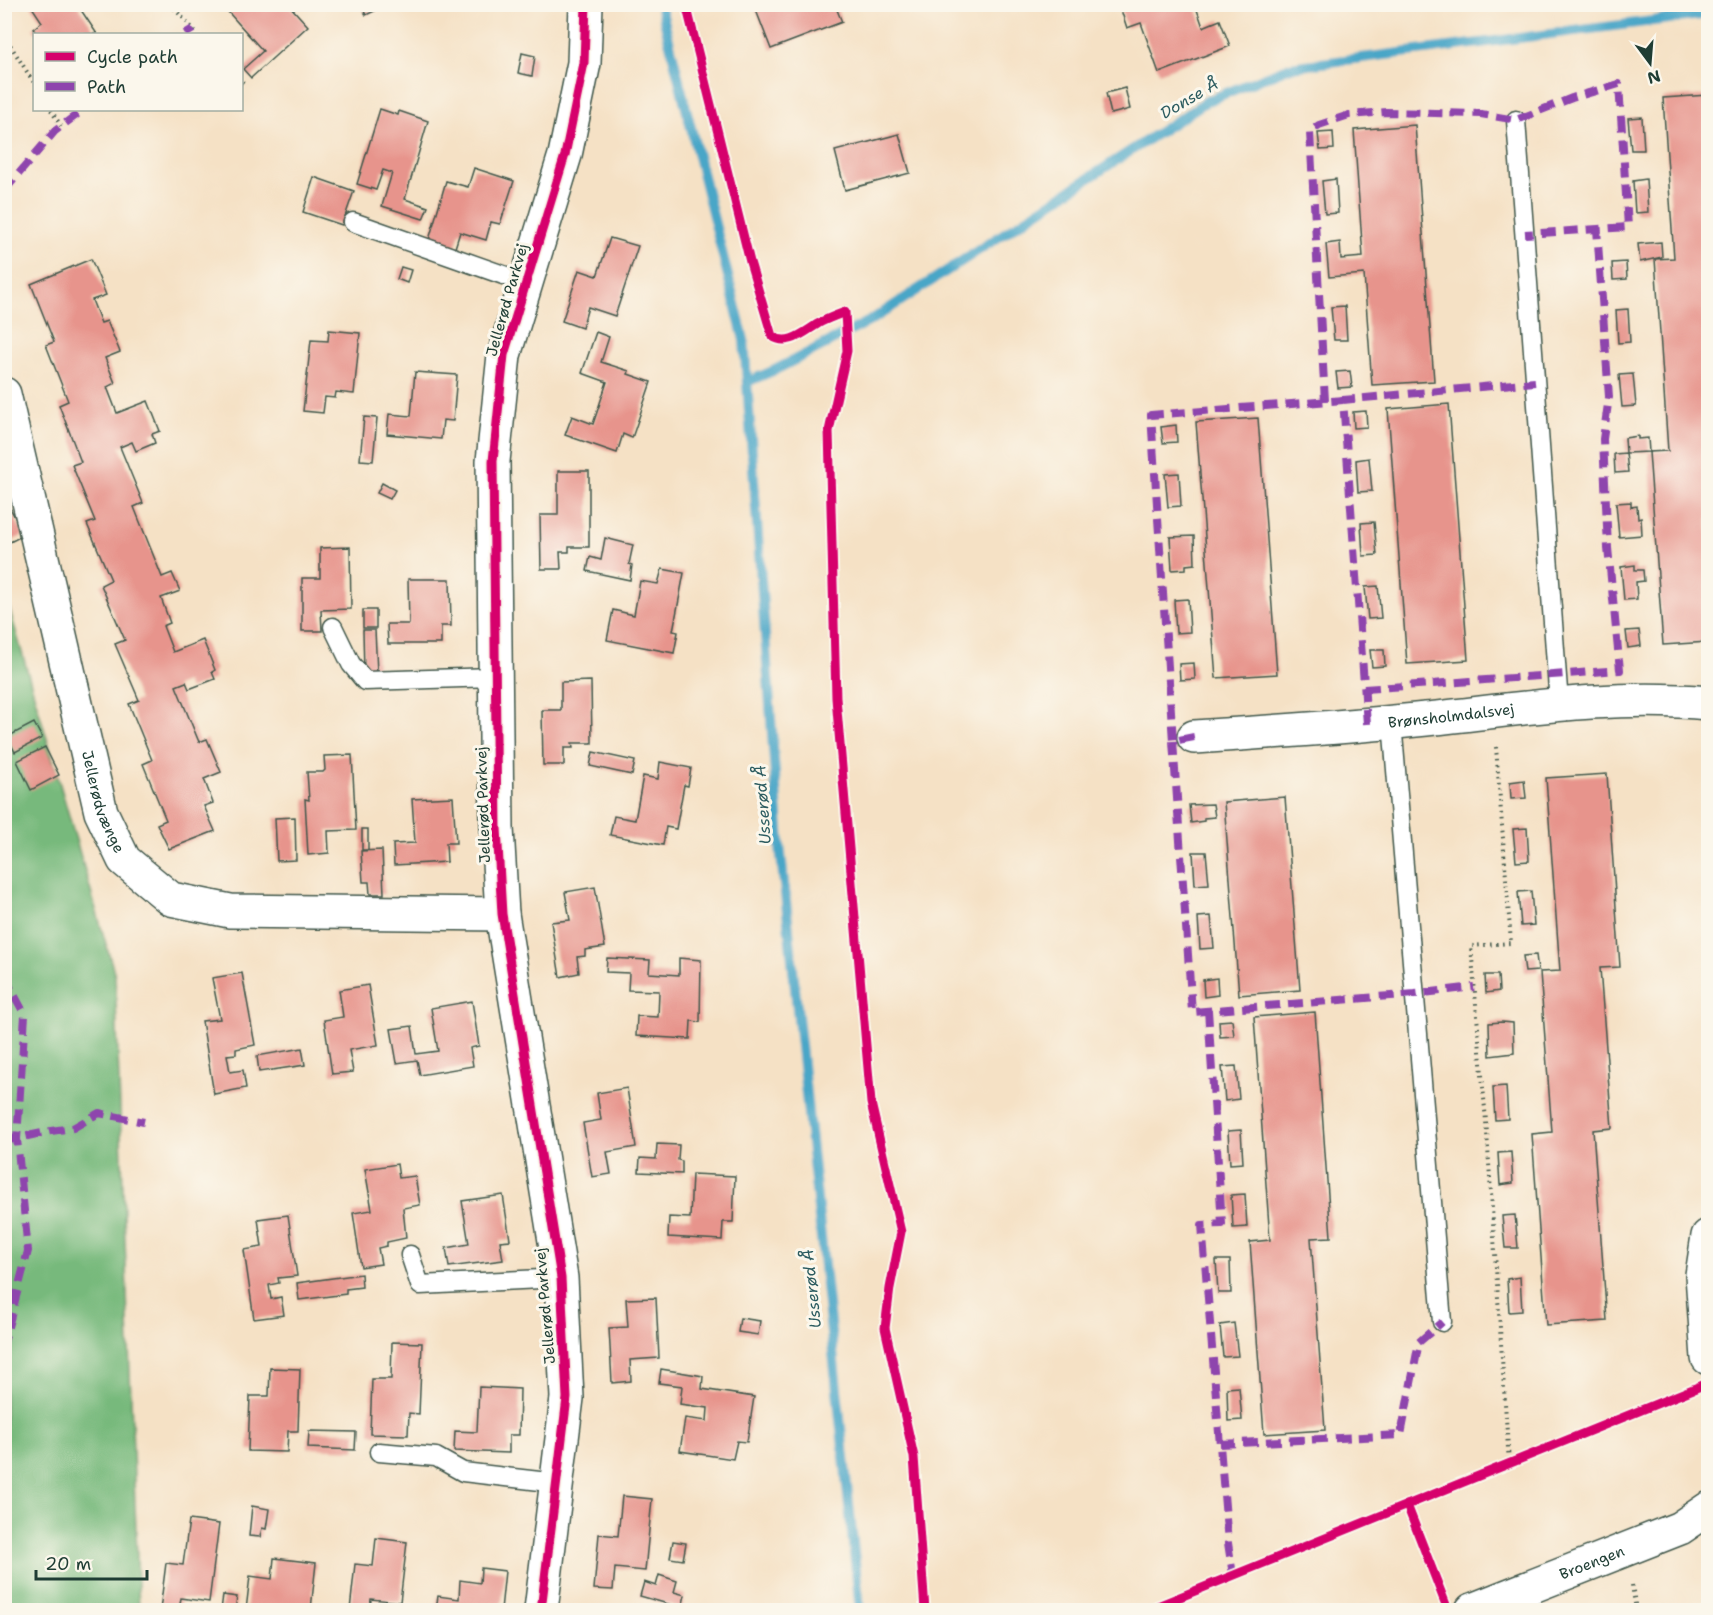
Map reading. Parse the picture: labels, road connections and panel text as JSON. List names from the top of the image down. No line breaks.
{"streets":{"street":["Jellerød Parkvej","Brønsholmdalsvej","Jellerødvænge","Broengen"]},"crossings":[["Jellerød Parkvej","Jellerødvænge"]],"water":["Donse Å","Usserød Å"],"legend":["Cycle path","Path"],"scale_bar":"20 m","north":"bottom"}
